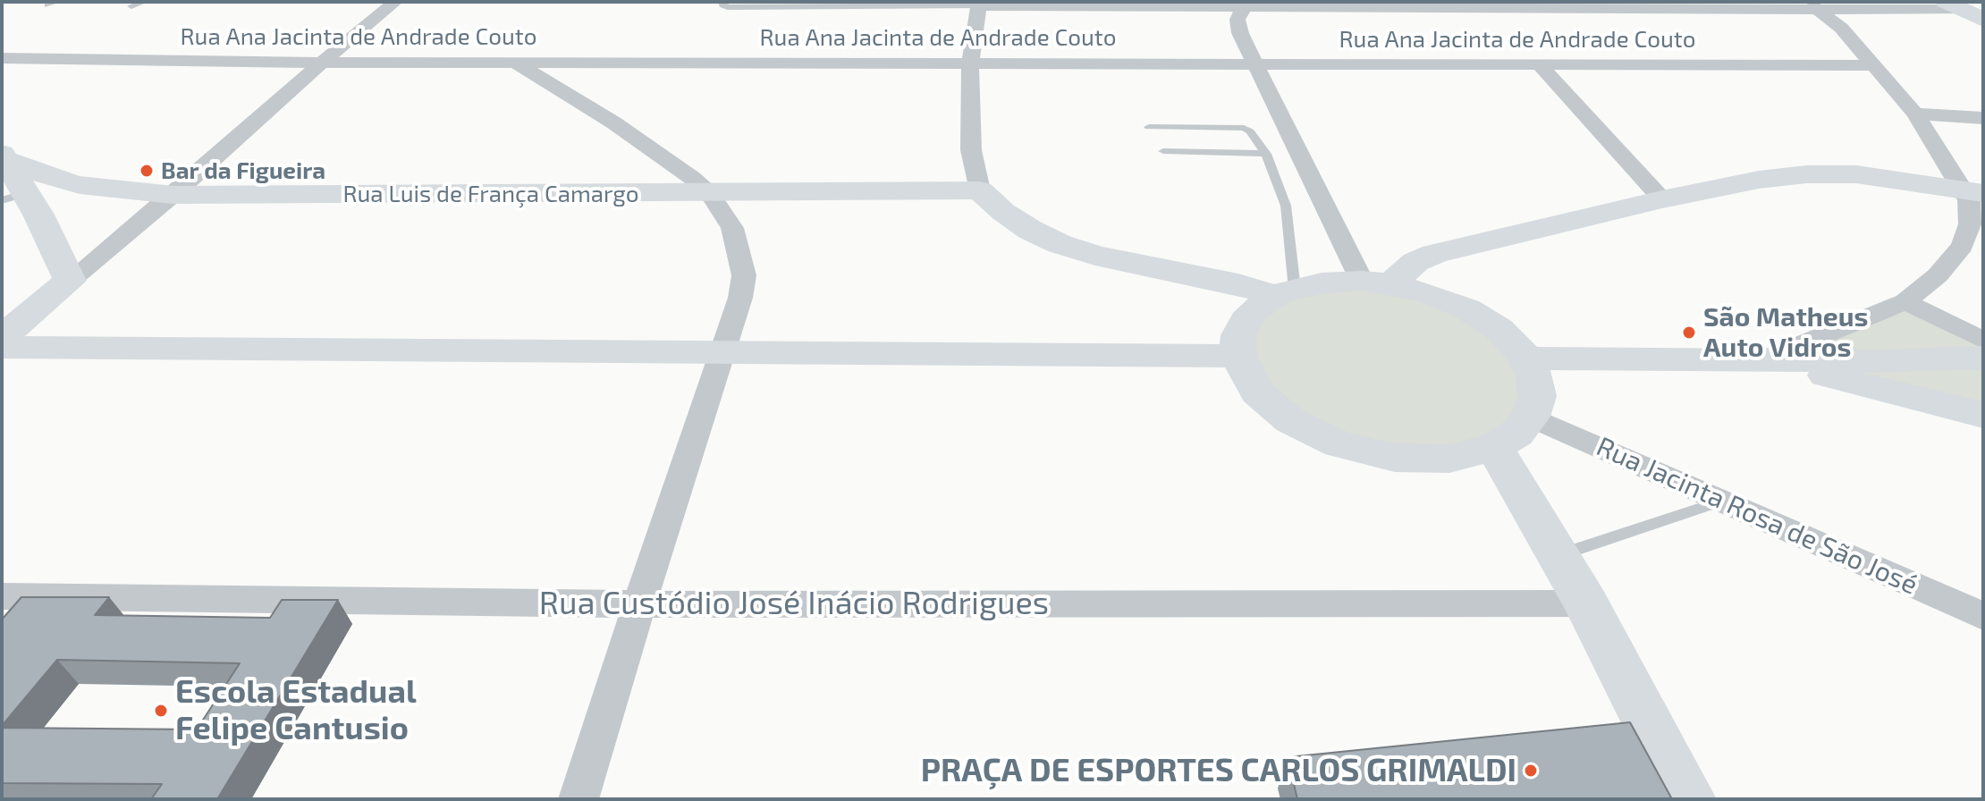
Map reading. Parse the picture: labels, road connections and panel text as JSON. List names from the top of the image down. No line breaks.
{"streets":{"street":["Rua Ana Jacinta de Andrade Couto","Rua Luis de França Camargo","Rua Jacinta Rosa de São José","Rua Custódio José Inácio Rodrigues"]},"places":["Bar da Figueira","São Matheus Auto Vidros","Escola Estadual Felipe Cantusio","PRAÇA DE ESPORTES CARLOS GRIMALDI"]}
